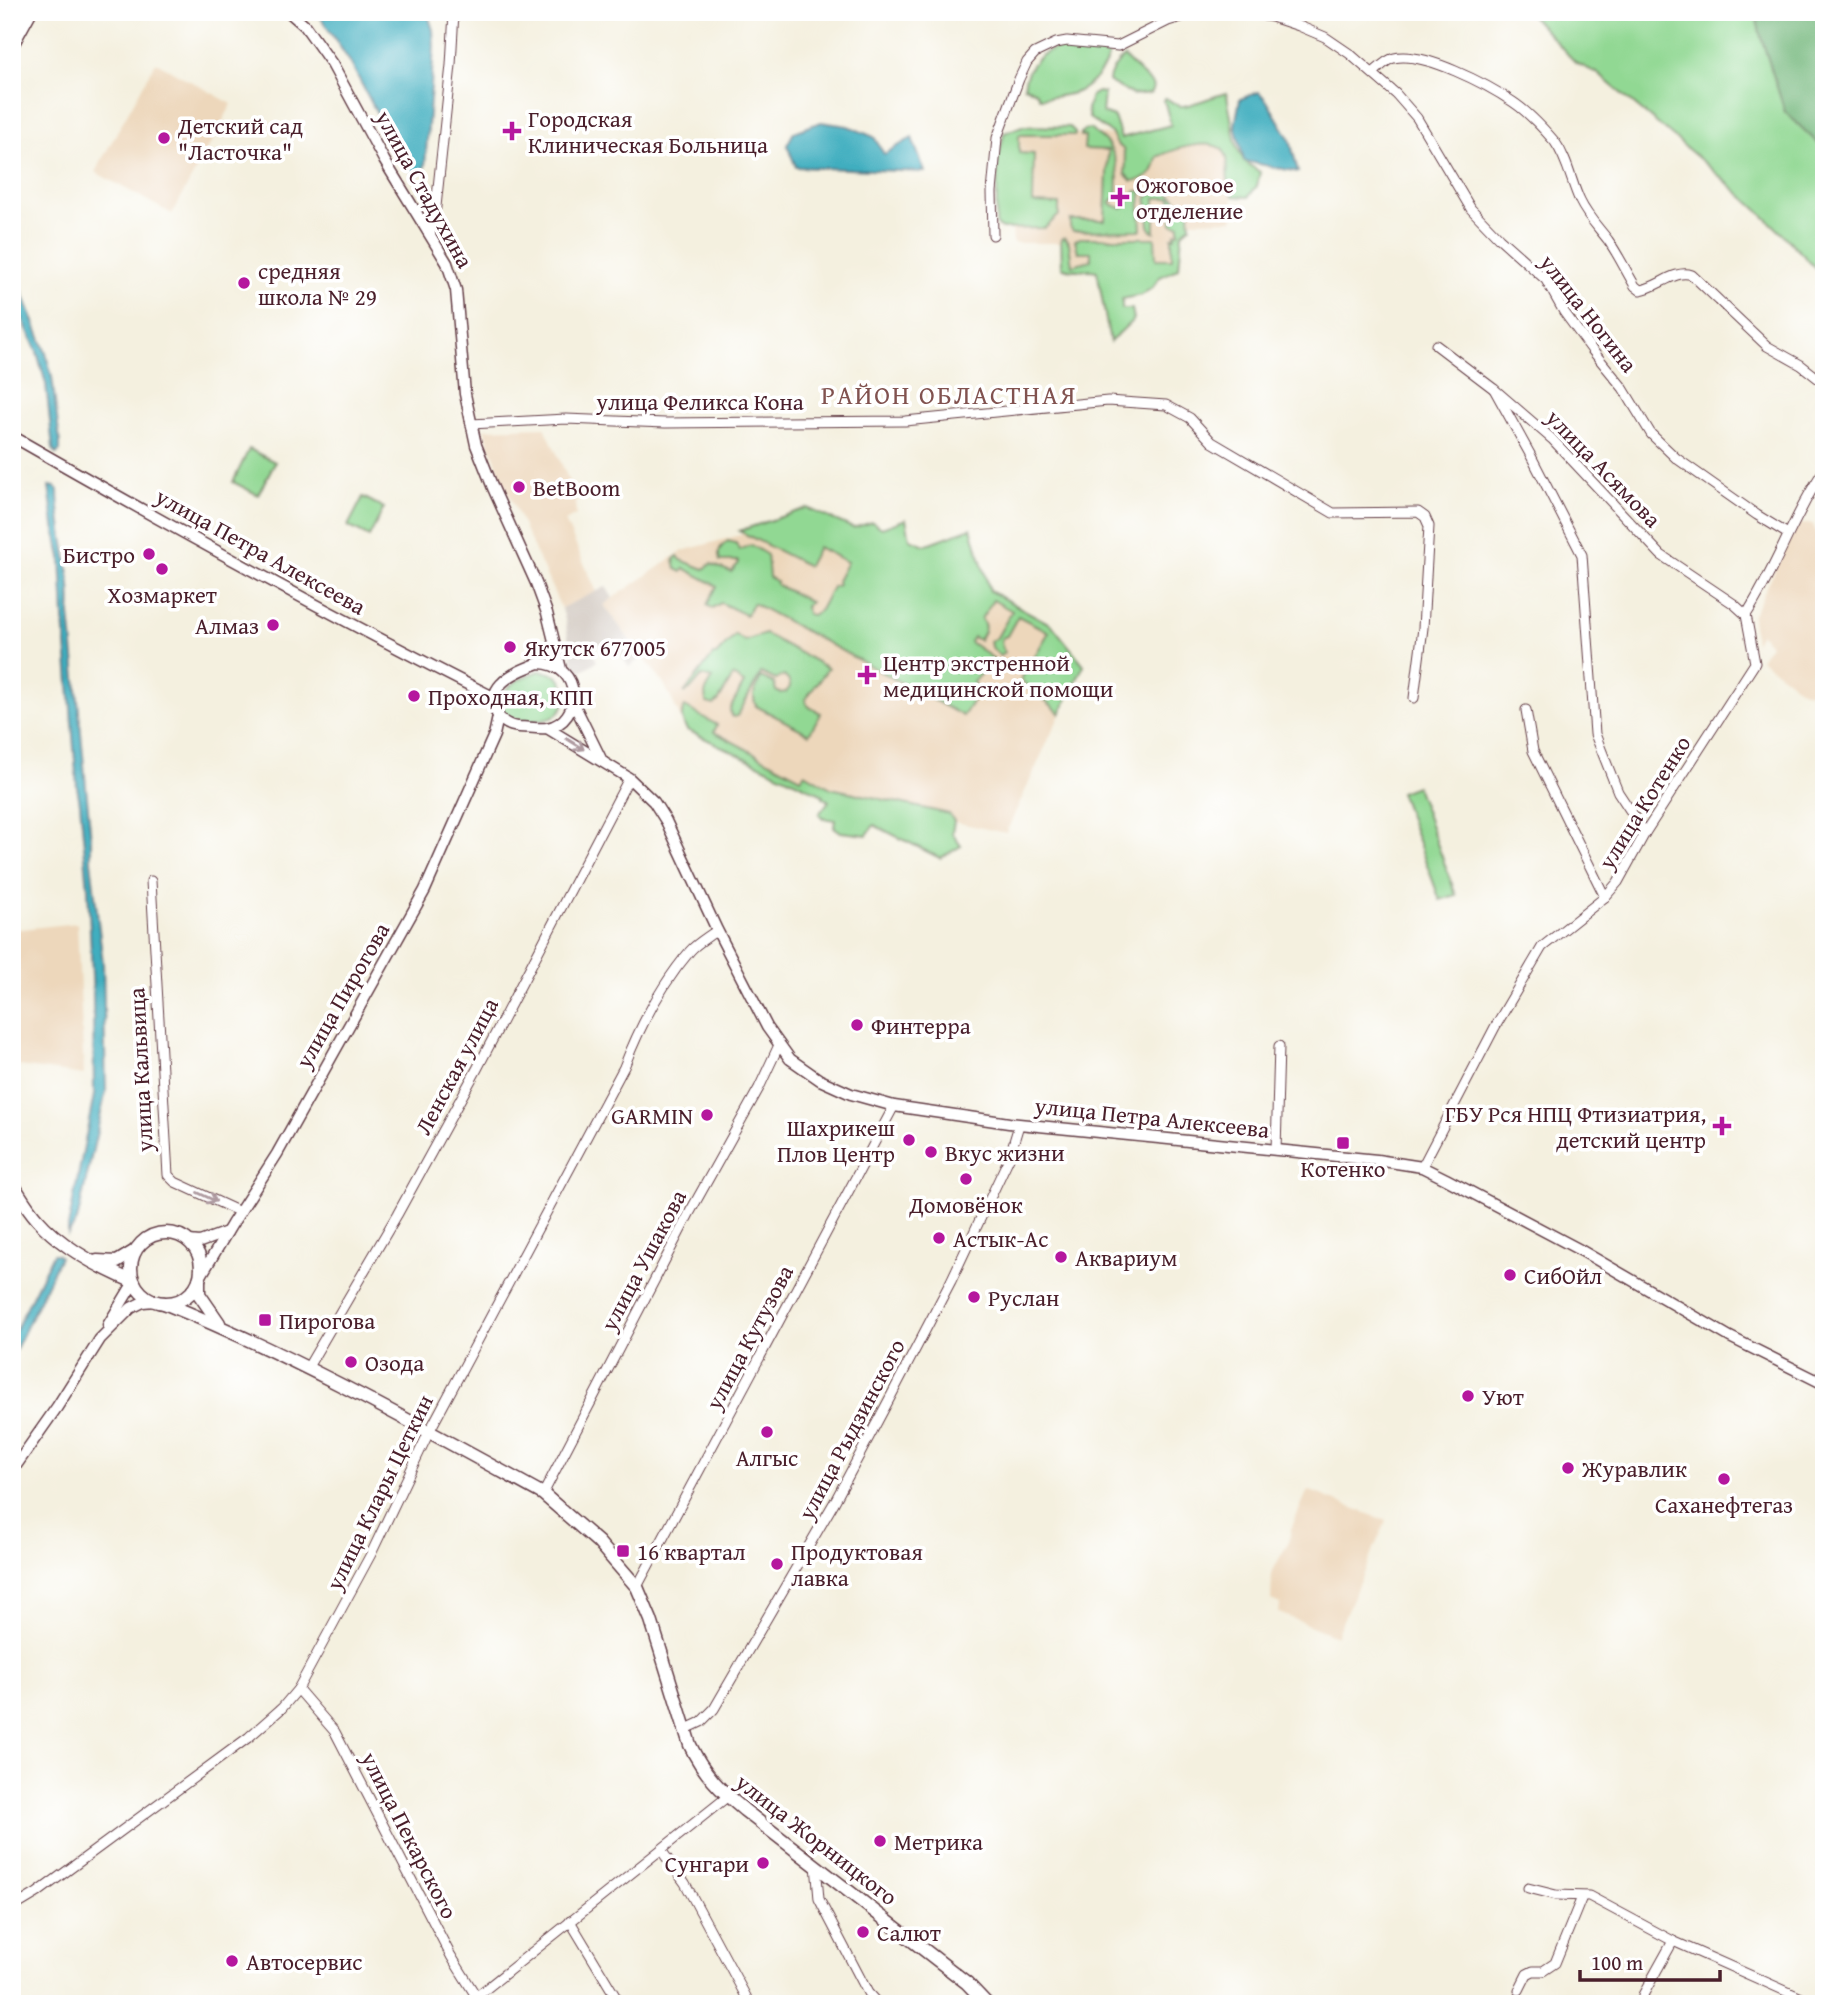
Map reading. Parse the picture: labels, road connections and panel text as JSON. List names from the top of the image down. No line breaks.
{"streets":{"main road":["улица Жорницкого"],"street":["улица Стадухина","улица Ногина","улица Феликса Кона","улица Асямова","улица Петра Алексеева","улица Котенко","улица Пирогова","Ленская улица","улица Кальвица","улица Ушакова","улица Кутузова","улица Рыдзинского","улица Клары Цеткин","улица Пекарского"]},"crossings":[["улица Стадухина","улица Феликса Кона"],["улица Стадухина","улица Петра Алексеева"],["улица Стадухина","улица Пирогова"],["улица Асямова","улица Котенко"],["улица Петра Алексеева","улица Котенко"],["улица Петра Алексеева","улица Пирогова"],["улица Петра Алексеева","Ленская улица"],["улица Петра Алексеева","улица Ушакова"],["улица Петра Алексеева","улица Кутузова"],["улица Петра Алексеева","улица Рыдзинского"],["улица Петра Алексеева","улица Клары Цеткин"],["улица Пирогова","улица Кальвица"],["улица Пирогова","улица Жорницкого"],["Ленская улица","улица Жорницкого"],["улица Ушакова","улица Жорницкого"],["улица Кутузова","улица Жорницкого"],["улица Рыдзинского","улица Жорницкого"],["улица Клары Цеткин","улица Пекарского"],["улица Клары Цеткин","улица Жорницкого"]],"one_way":["улица Кальвица"],"districts":["РАЙОН ОБЛАСТНАЯ"],"places":{"health":["Городская Клиническая Больница","Ожоговое отделение","Центр экстренной медицинской помощи","ГБУ Рся НПЦ Фтизиатрия, детский центр"],"other":["Детский сад \"Ласточка\"","средняя школа № 29","BetBoom","Бистро","Хозмаркет","Алмаз","Якутск 677005","Проходная, КПП","Финтерра","GARMIN","Шахрикеш Плов Центр","Вкус жизни","Домовёнок","Астык-Ас","Аквариум","СибОйл","Руслан","Озода","Уют","Алгыс","Журавлик","Саханефтегаз","Продуктовая лавка","Метрика","Сунгари","Салют","Автосервис"],"transit":["Котенко","Пирогова","16 квартал"]},"scale_bar":"100 m"}
